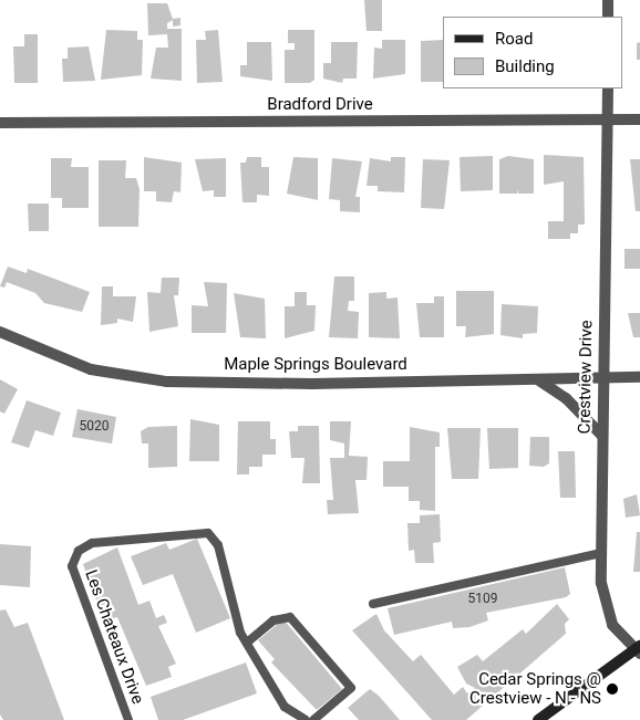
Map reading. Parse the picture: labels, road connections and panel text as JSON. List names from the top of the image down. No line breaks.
{"streets":{"street":["Bradford Drive","Maple Springs Boulevard","Crestview Drive"],"lane":["Les Chateaux Drive"]},"crossings":[["Bradford Drive","Crestview Drive"],["Maple Springs Boulevard","Crestview Drive"]],"places":["Cedar Springs @ Crestview - N - NS"],"house_numbers":["5020","5109"],"legend":["Road","Building"]}
